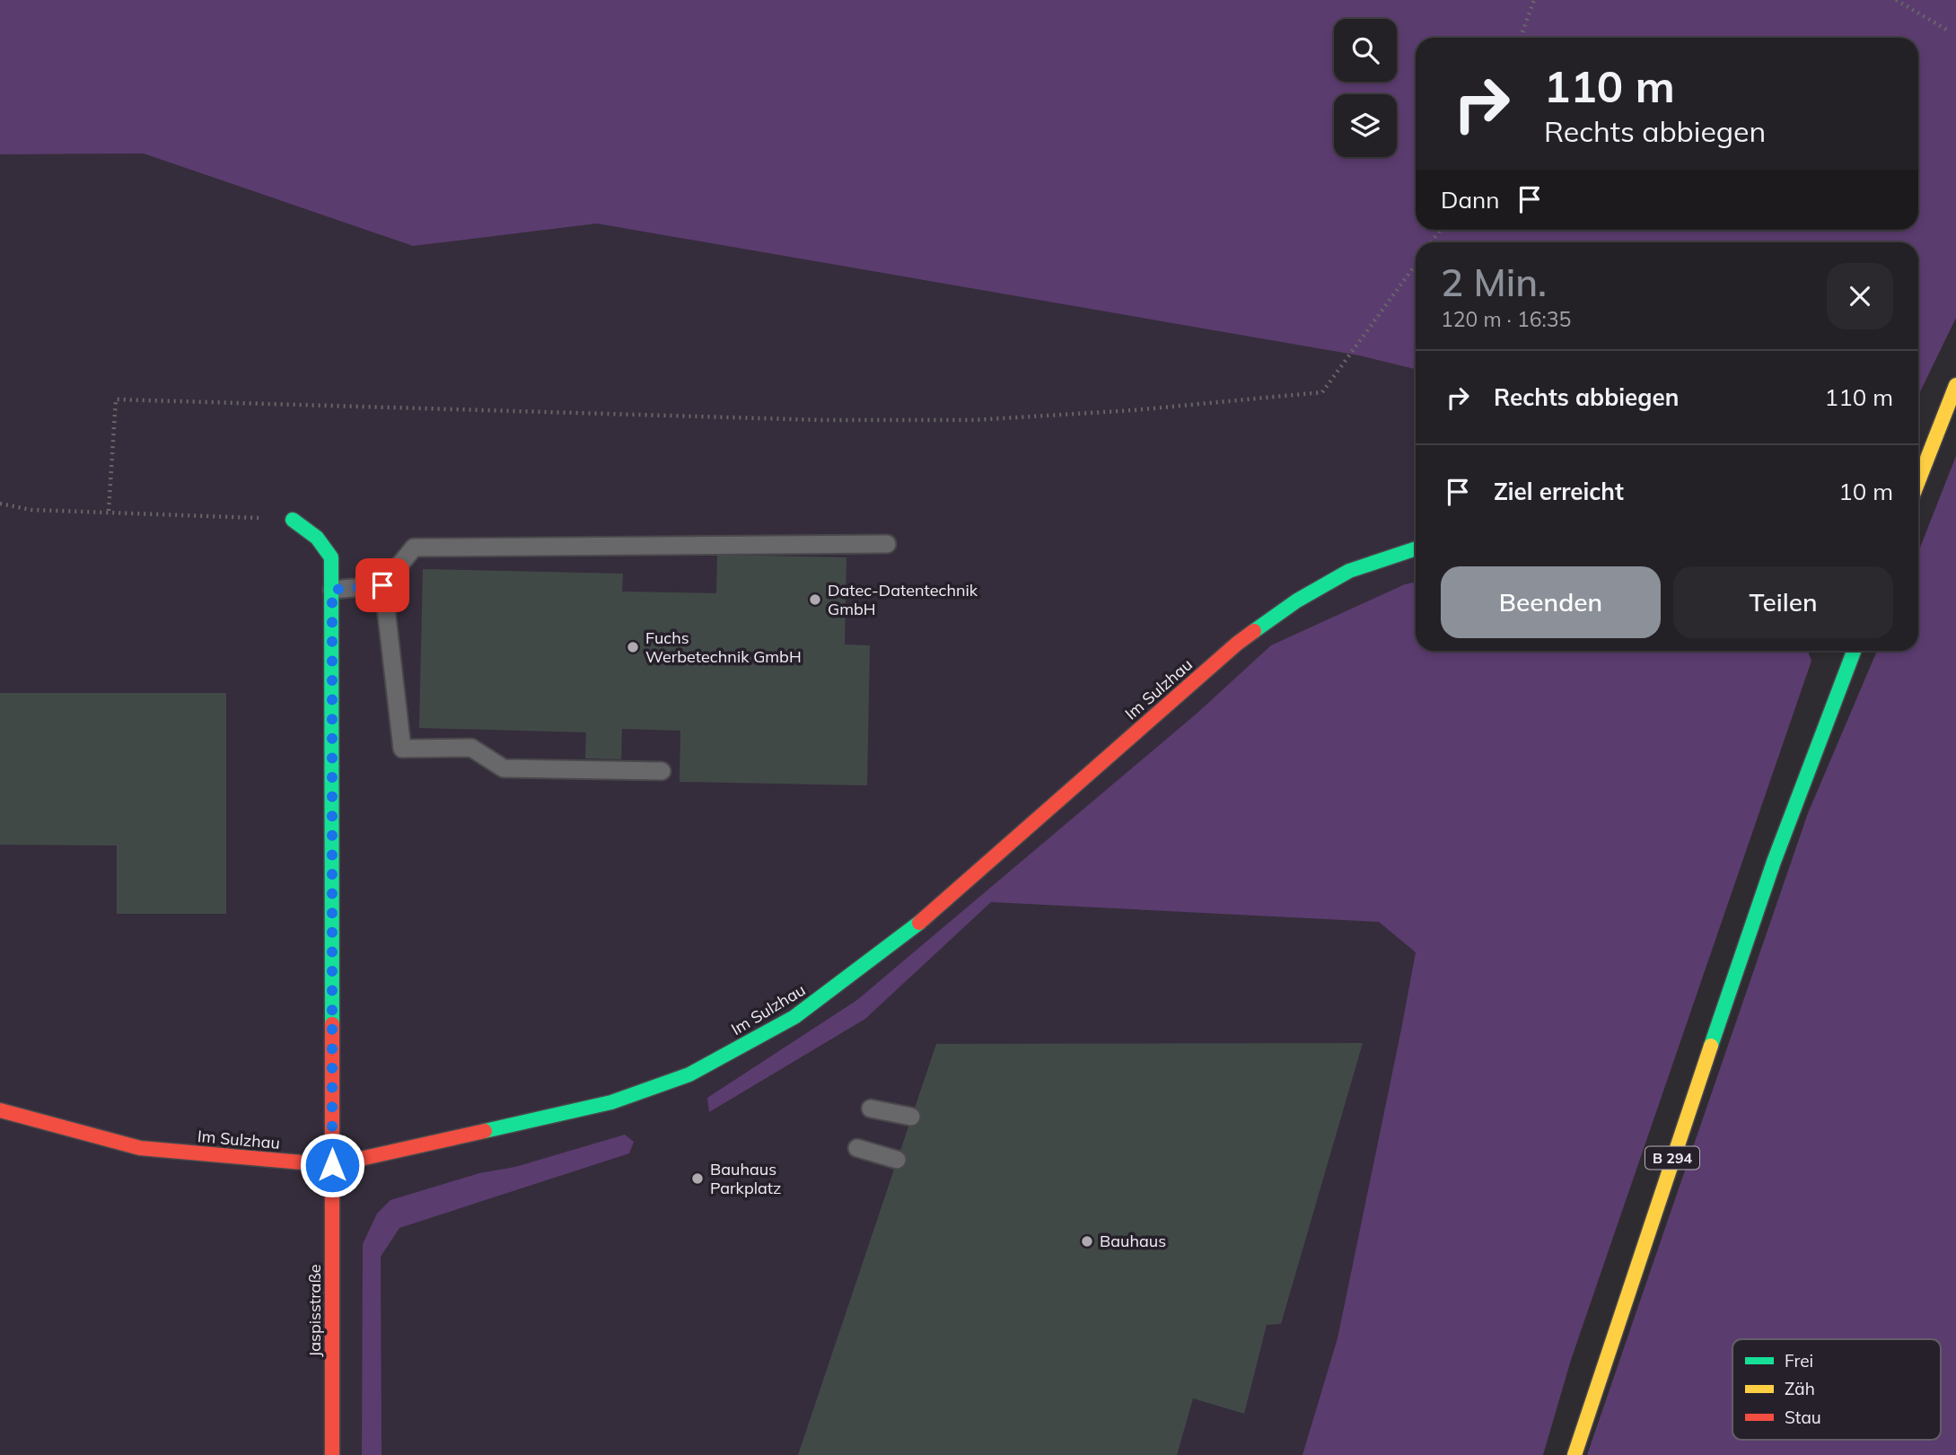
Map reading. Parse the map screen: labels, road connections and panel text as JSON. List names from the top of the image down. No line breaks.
{"streets":{"street":["Im Sulzhau","B 294","Jaspisstraße"]},"crossings":[["Im Sulzhau","Jaspisstraße"]],"places":["Datec-Datentechnik GmbH","Fuchs Werbetechnik GmbH","Bauhaus Parkplatz","Bauhaus"],"legend":["Frei","Zäh","Stau"],"page":{"turn":["110 m","Rechts abbiegen"],"then":"Dann","heading":["2 Min.","120 m · 16:35"],"list":[{"name":"Rechts abbiegen","value":"110 m"},{"name":"Ziel erreicht","value":"10 m"}],"buttons":["Beenden","Teilen"]}}
